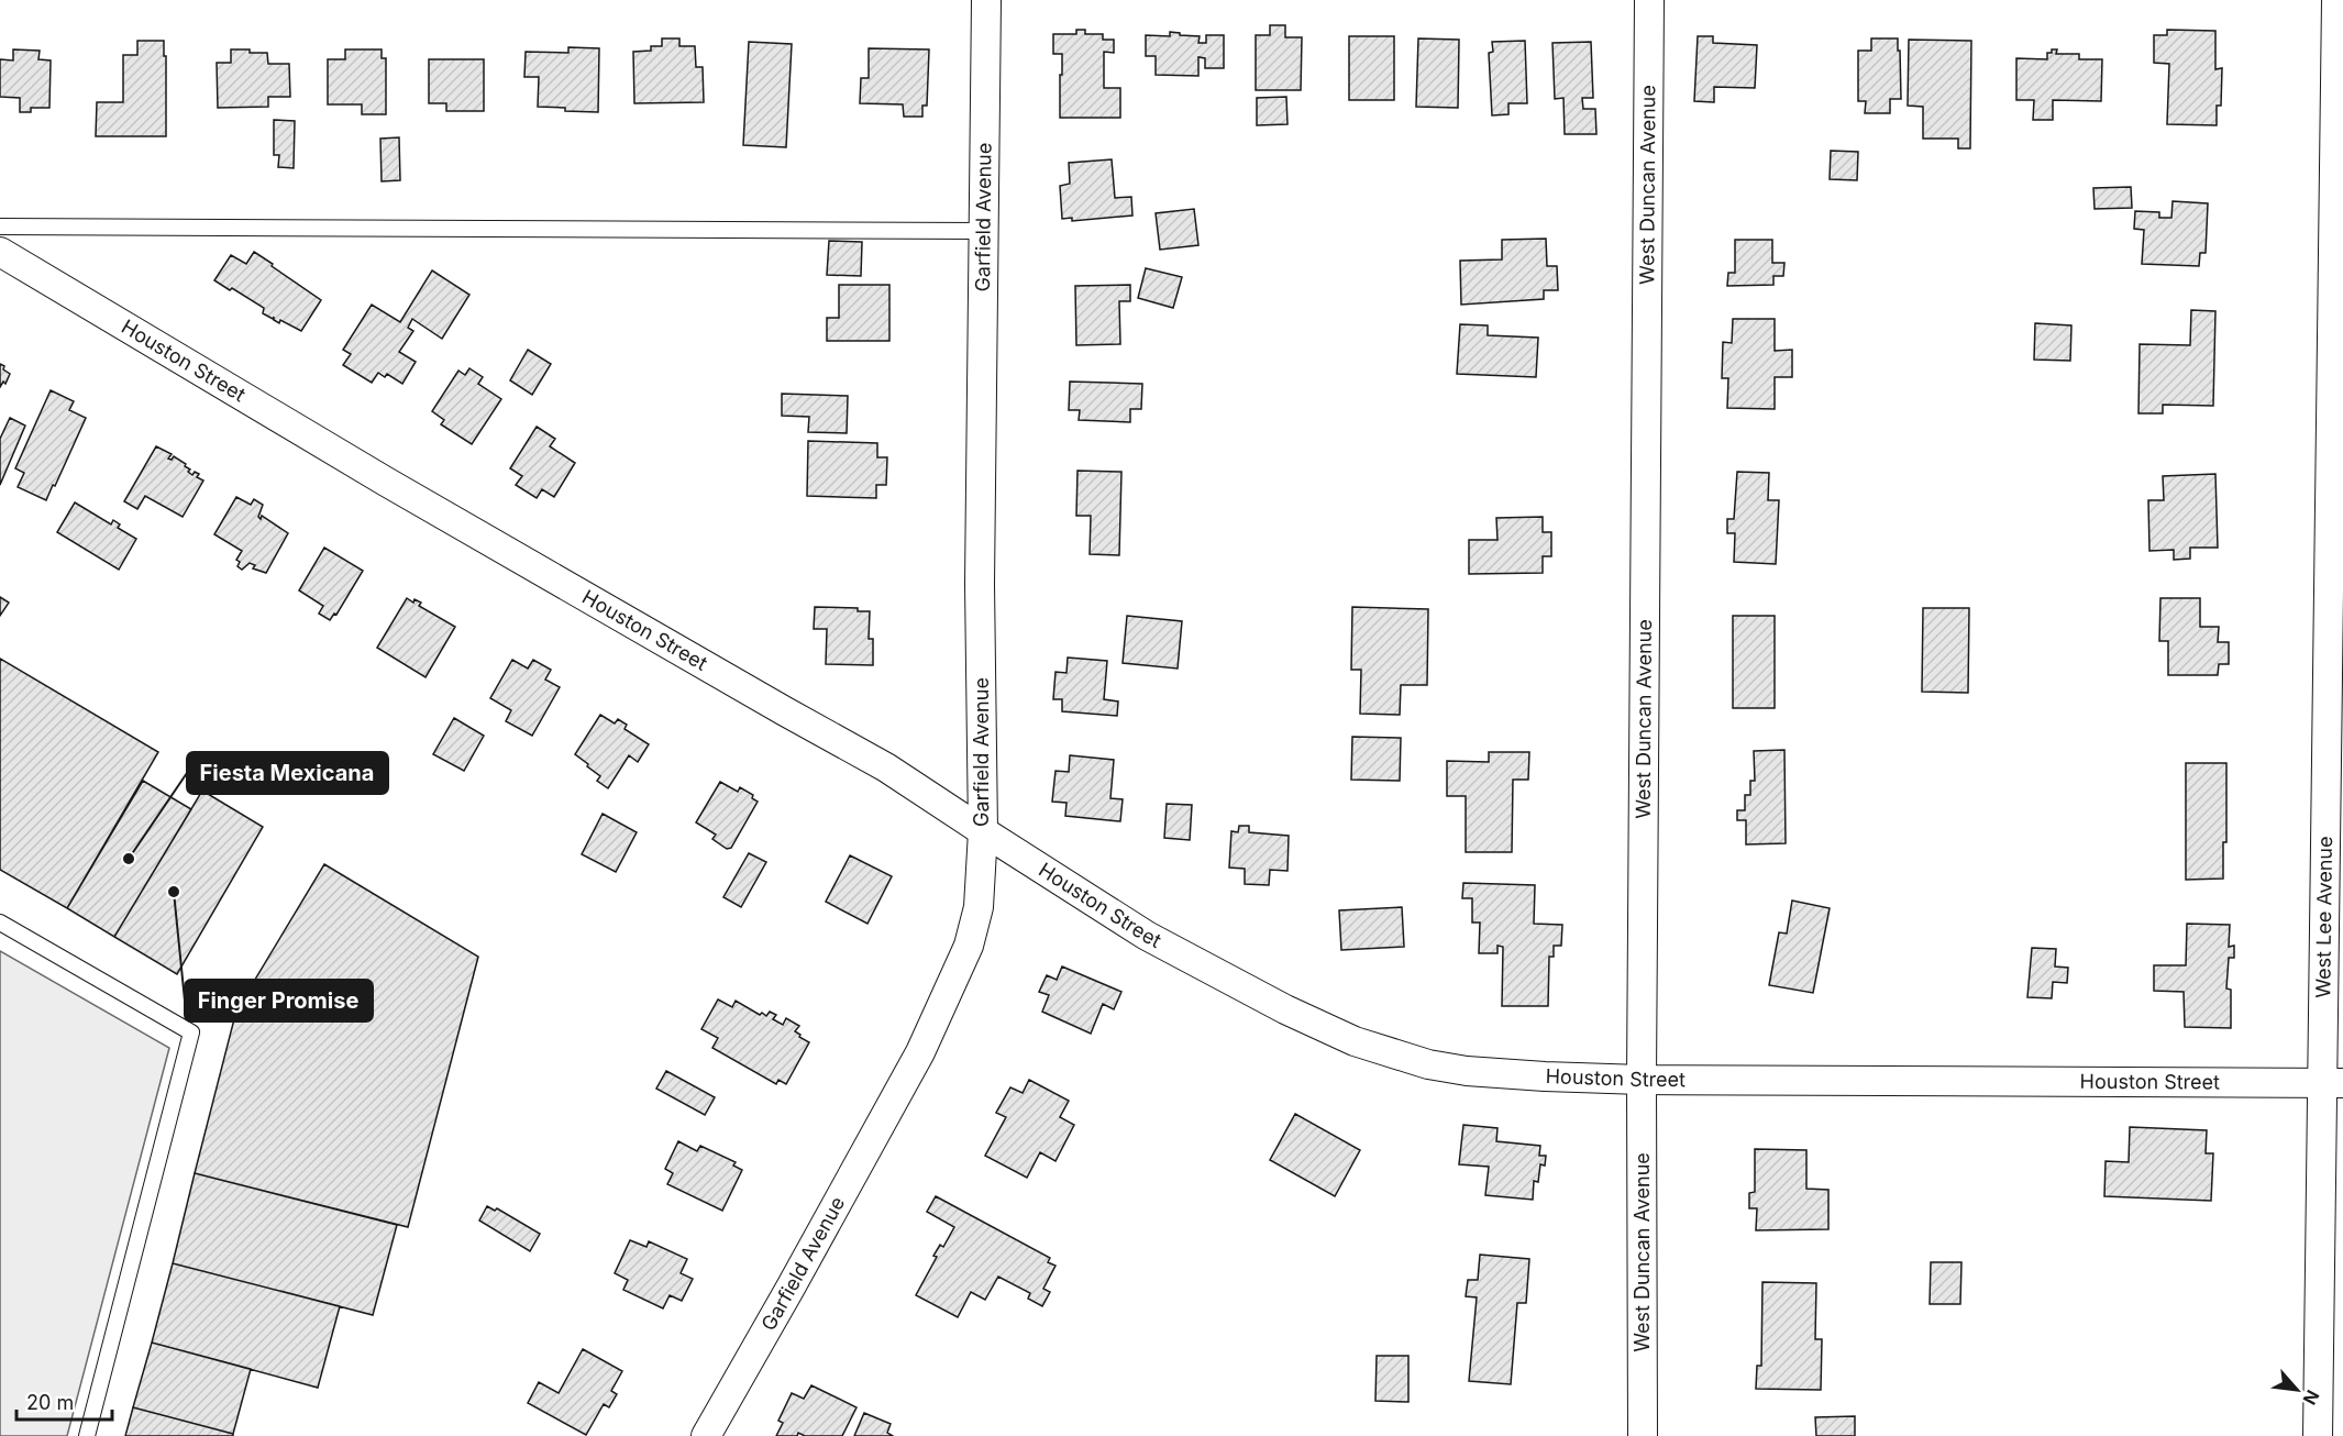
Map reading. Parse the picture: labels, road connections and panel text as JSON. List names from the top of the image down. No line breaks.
{"streets":{"street":["West Duncan Avenue","Garfield Avenue","Houston Street","West Lee Avenue"]},"crossings":[["West Duncan Avenue","Houston Street"],["Garfield Avenue","Houston Street"],["Houston Street","West Lee Avenue"]],"places":["Fiesta Mexicana","Finger Promise"],"scale_bar":"20 m","north":"bottom right"}
